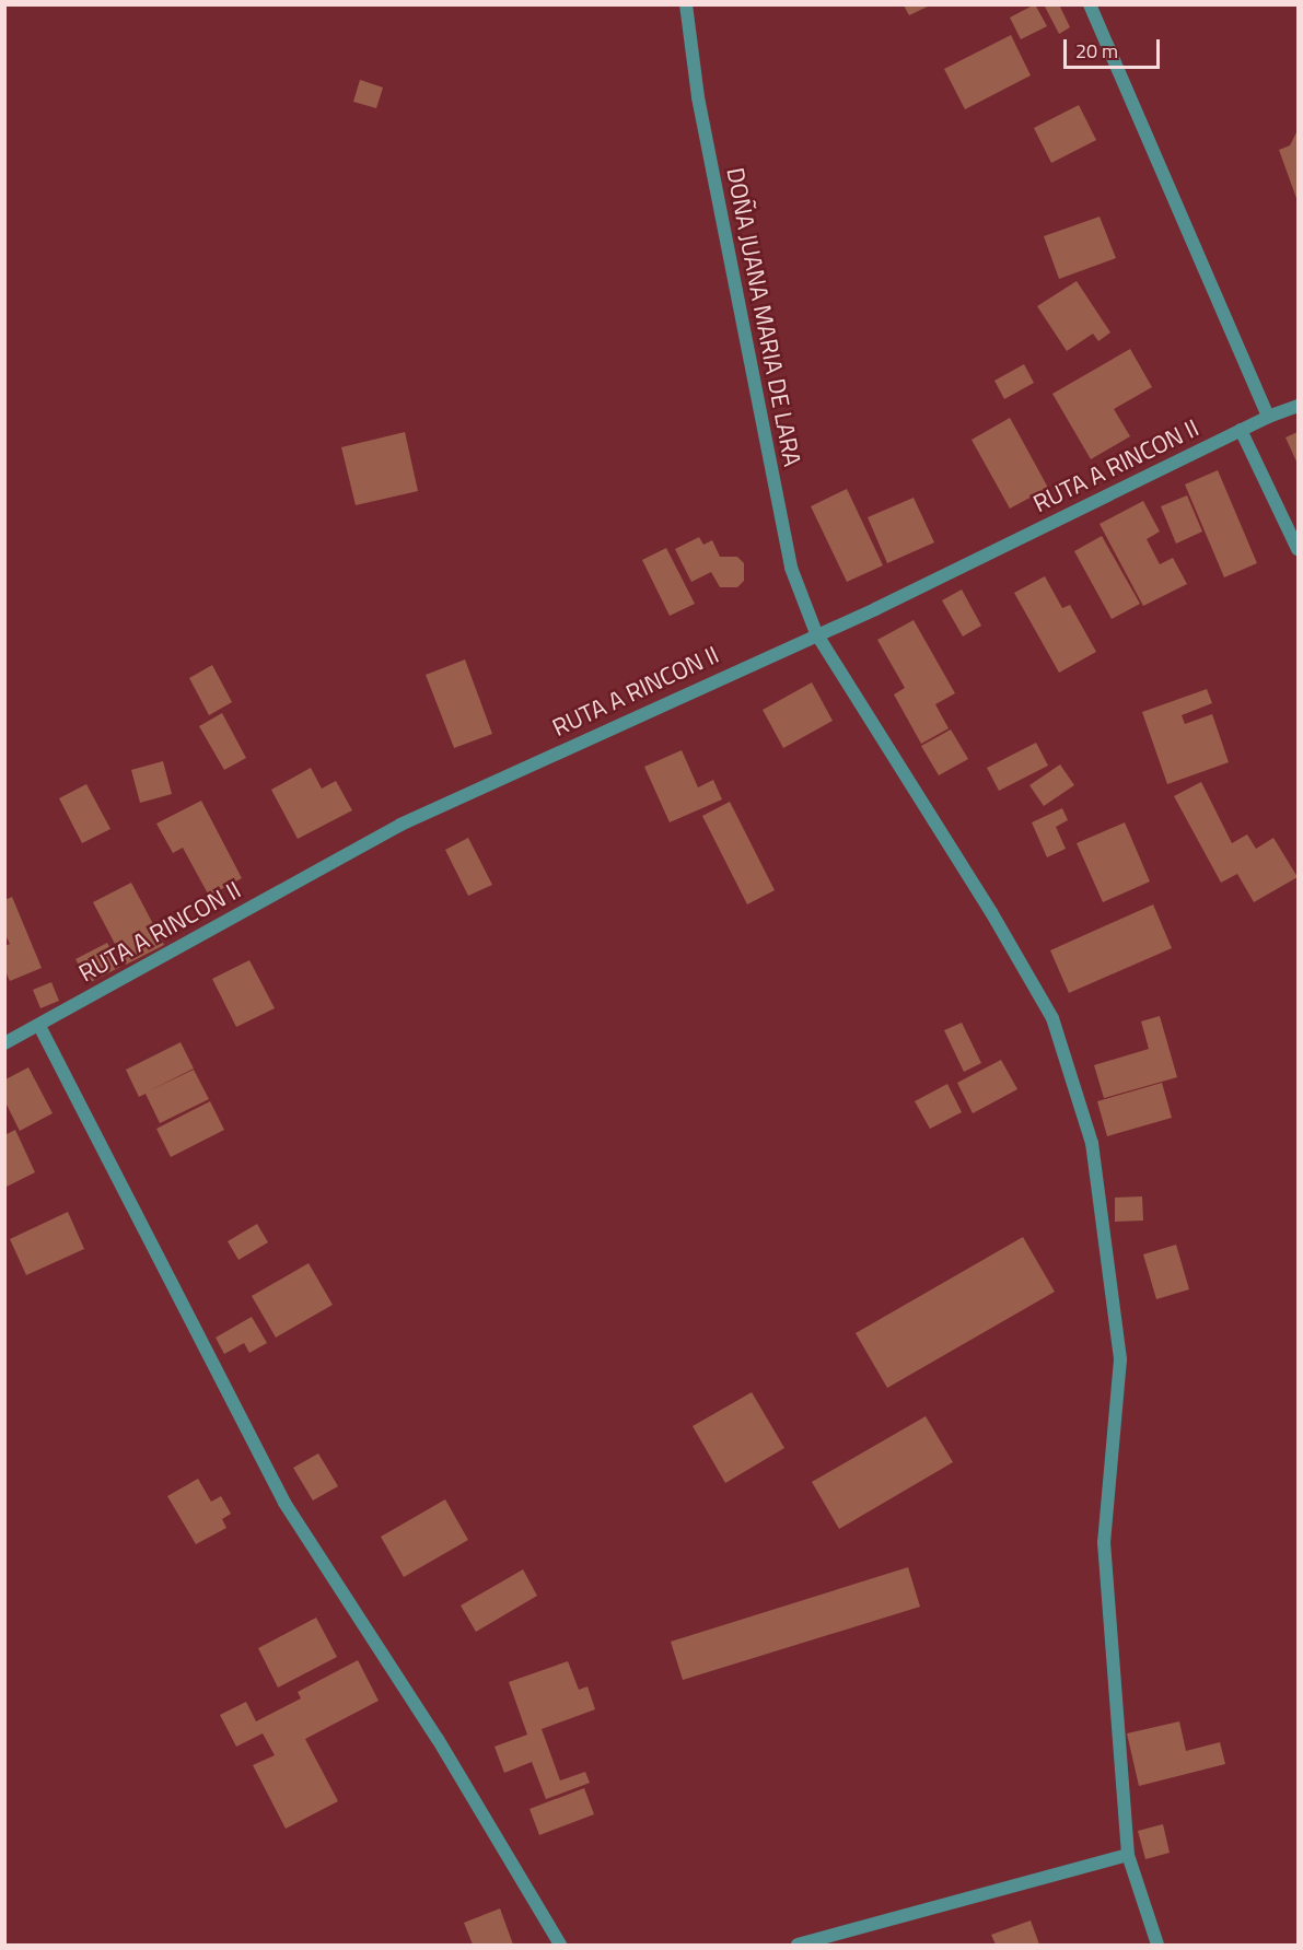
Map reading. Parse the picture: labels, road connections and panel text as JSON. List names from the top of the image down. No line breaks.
{"streets":{"street":["DOÑA JUANA MARIA DE LARA","RUTA A RINCON II"]},"crossings":[["DOÑA JUANA MARIA DE LARA","RUTA A RINCON II"]],"scale_bar":"20 m"}
